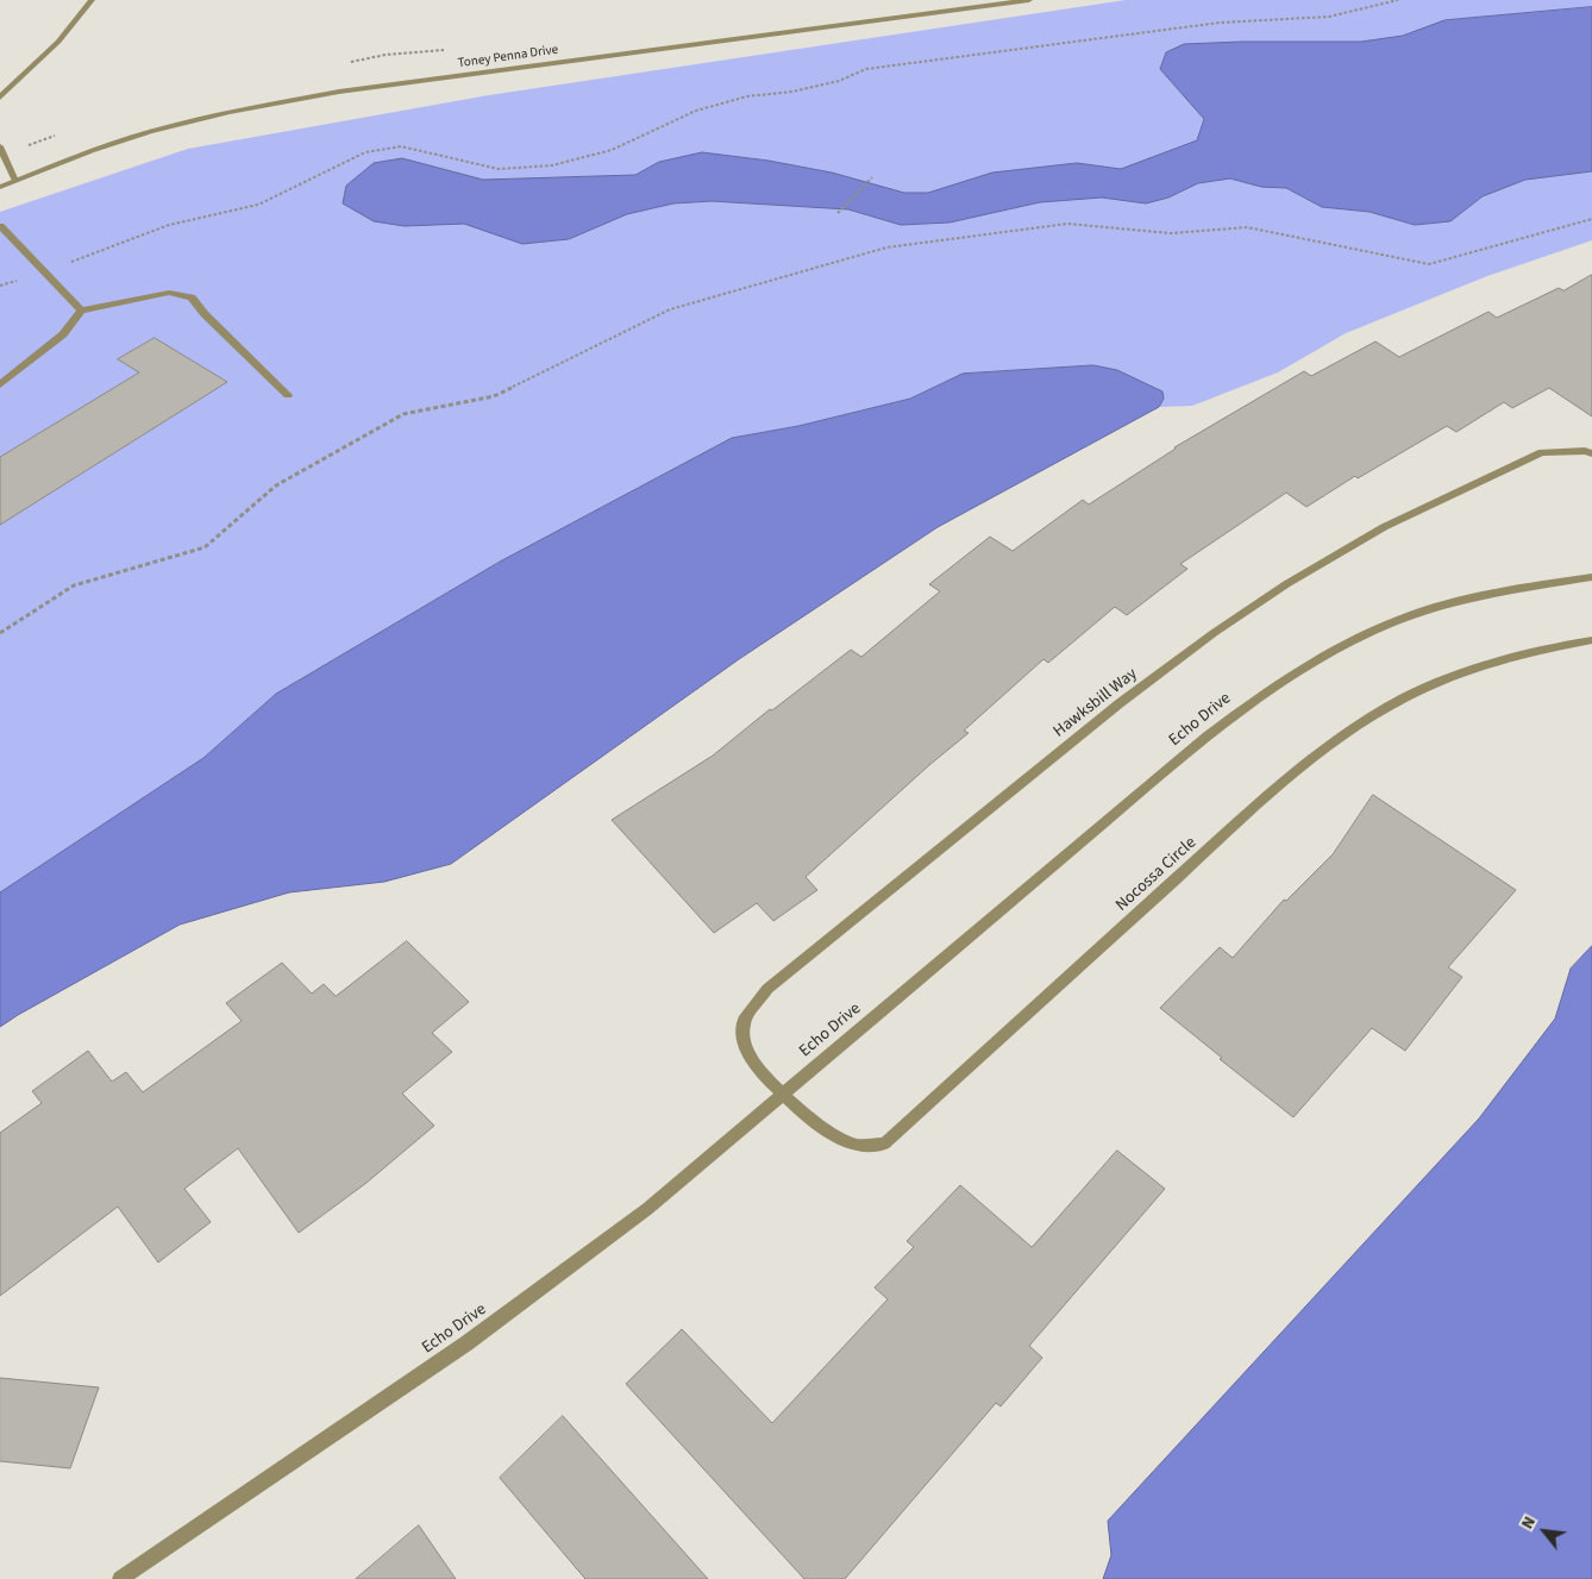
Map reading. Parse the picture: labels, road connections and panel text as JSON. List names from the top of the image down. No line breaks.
{"streets":{"street":["Toney Penna Drive","Hawksbill Way","Echo Drive","Nocossa Circle"]},"crossings":[["Hawksbill Way","Echo Drive"],["Hawksbill Way","Nocossa Circle"],["Echo Drive","Nocossa Circle"]],"north":"top left"}
